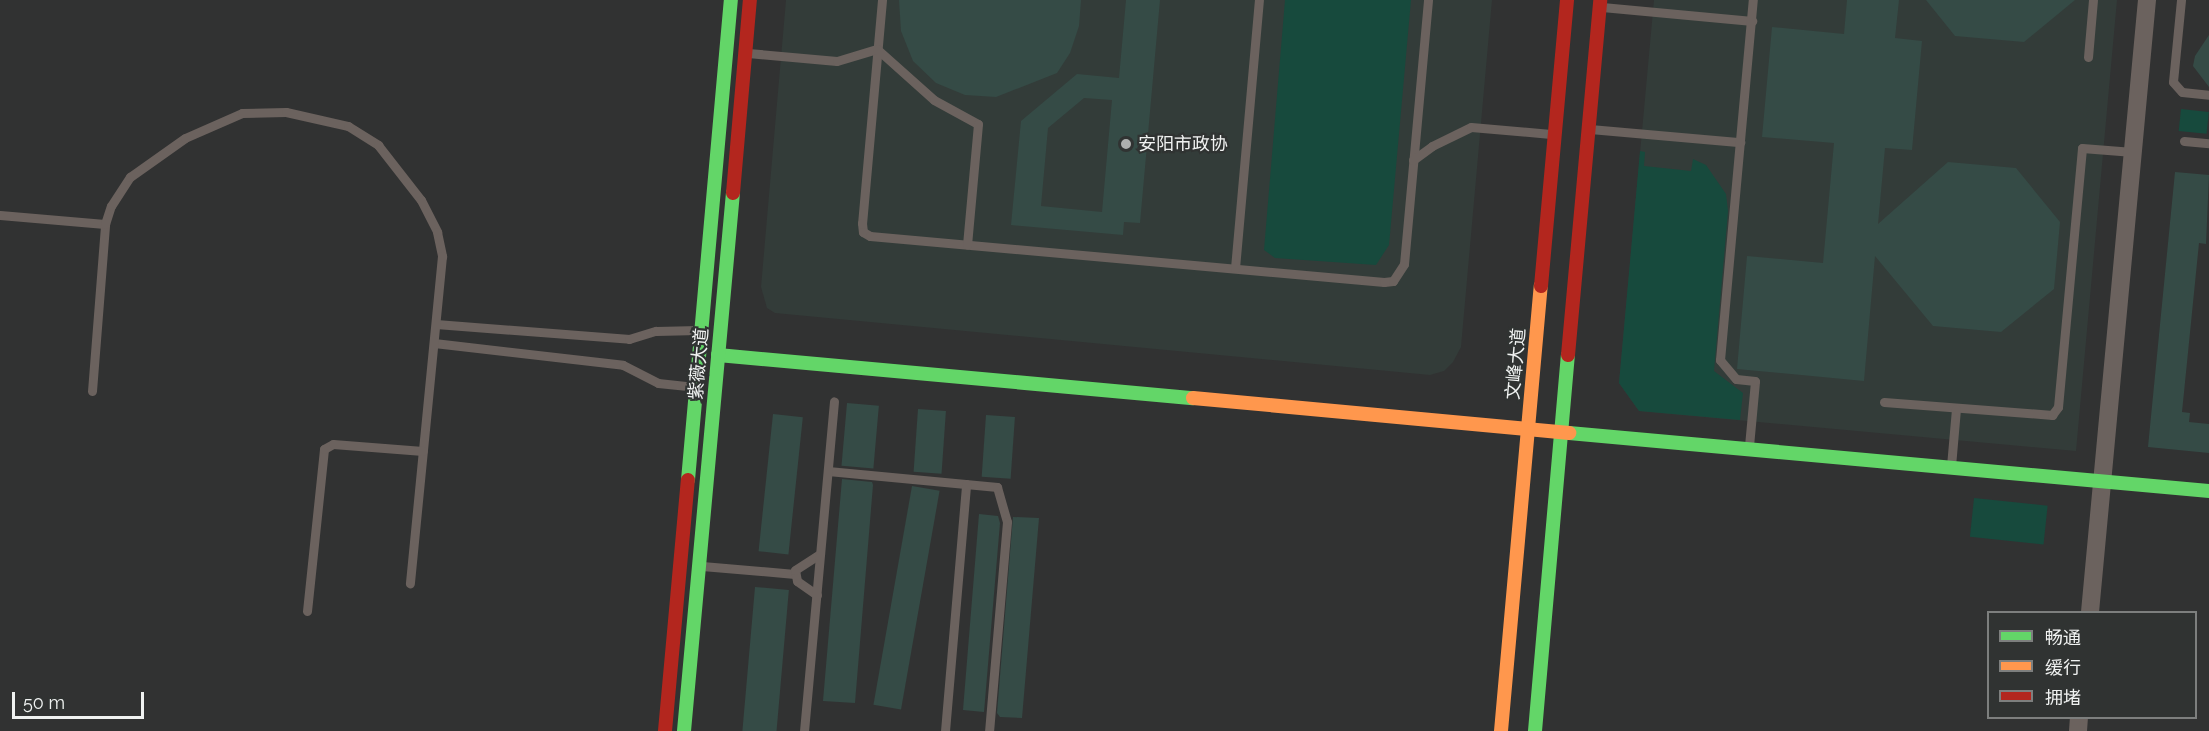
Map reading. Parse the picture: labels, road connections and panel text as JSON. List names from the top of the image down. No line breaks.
{"streets":{"street":["紫薇大道","文峰大道"]},"places":["安阳市政协"],"legend":["畅通","缓行","拥堵"],"scale_bar":"50 m"}
